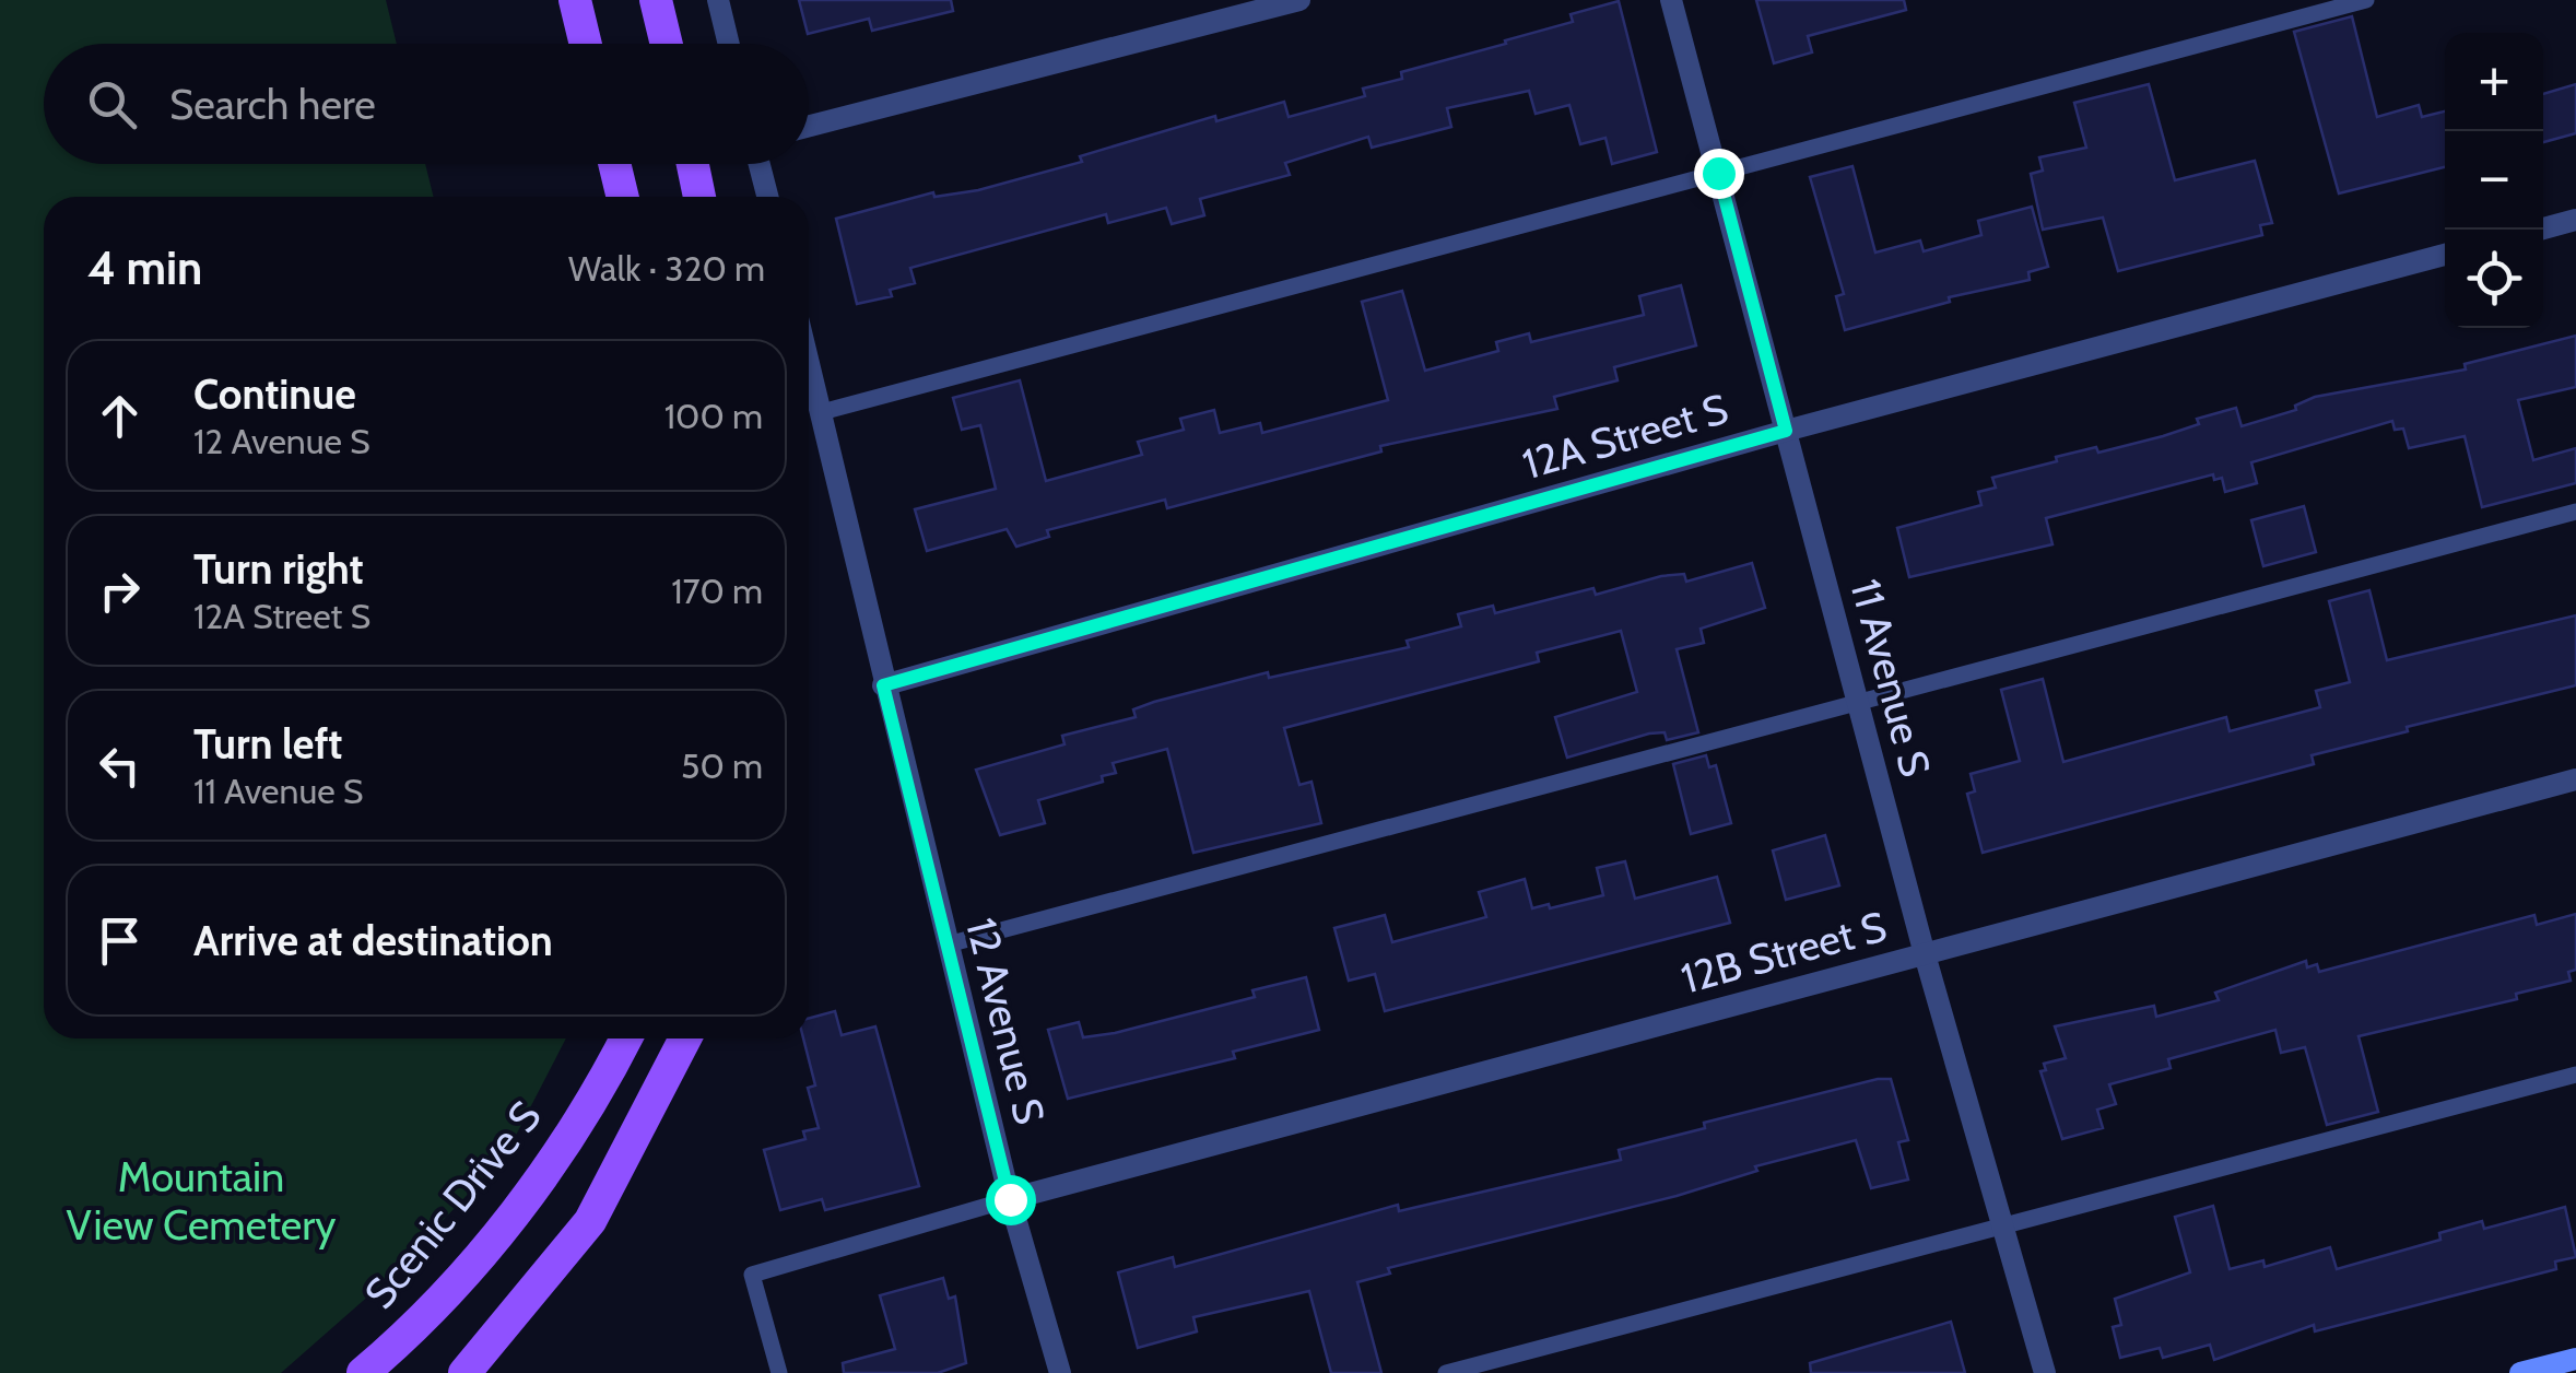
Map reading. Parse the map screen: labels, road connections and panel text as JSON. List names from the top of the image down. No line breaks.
{"streets":{"main road":["Scenic Drive S"],"street":["12A Street S","11 Avenue S","12B Street S","12 Avenue S"]},"crossings":[["12A Street S","11 Avenue S"],["12A Street S","12 Avenue S"],["11 Avenue S","12B Street S"],["12B Street S","12 Avenue S"]],"parks":["Mountain View Cemetery"],"page":{"map_buttons":["+","−"],"search":"Search here","heading":["4 min","Walk · 320 m"],"list":[["Continue","12 Avenue S","100 m"],["Turn right","12A Street S","170 m"],["Turn left","11 Avenue S","50 m"],"Arrive at destination"]}}
